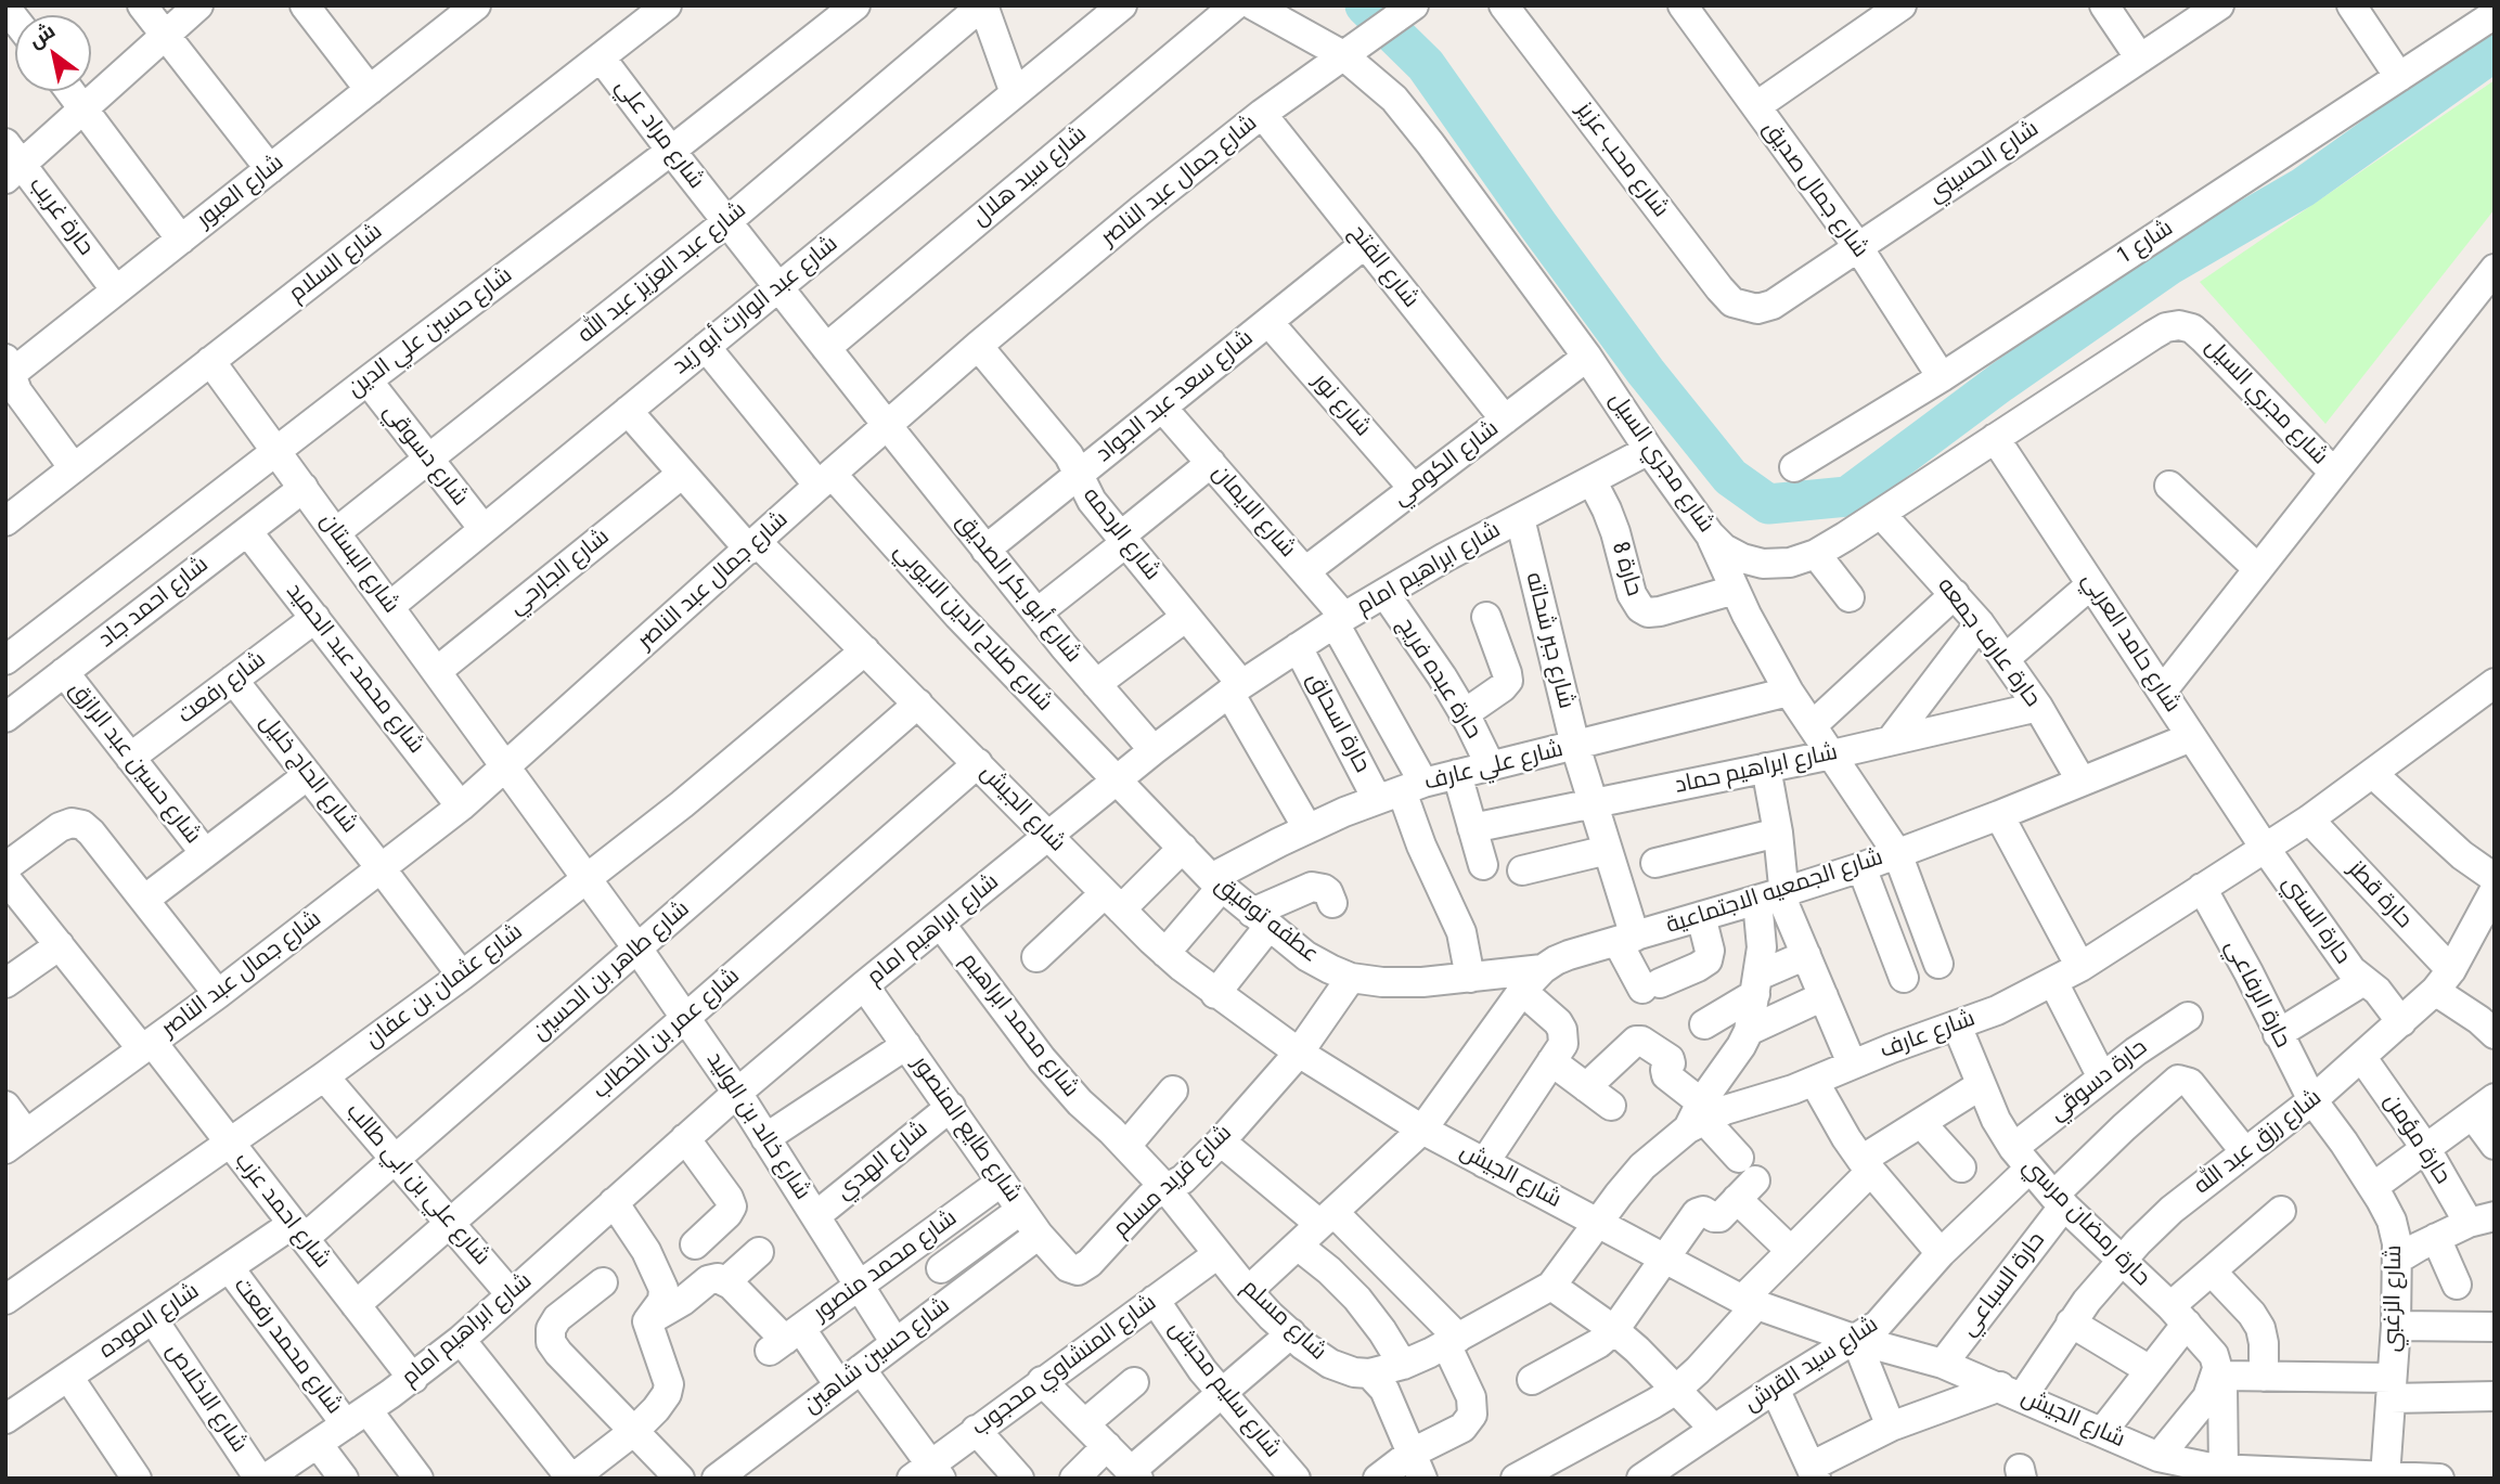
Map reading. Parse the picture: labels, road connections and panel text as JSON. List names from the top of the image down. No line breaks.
{"streets":{"street":["شارع مراد علي","شارع محب عزيز","شارع الحسيني","شارع سيد هلال","شارع جمال عبد الناصر","شارع جمال صديق","شارع العبور","حارة غريب","شارع 1","شارع السلام","شارع الفتح","شارع عبد العزيز عبد الله","شارع عبد الوارث أبو زيد","شارع حسين علي الدين","شارع سعد عبد الجواد","شارع مجري السيل","شارع نور","شارع دسوقي","شارع الكومي","شارع الايمان","شارع الرحمه","شارع البستان","شارع ابراهيم امام","حارة 8","شارع الجارحي","شارع أبو بكر الصديق","شارع احمد جاد","شارع صلاح الدين الايوبي","شارع جبر شحاته","حارة عارف جمعه","شارع حامد العربي","شارع محمد عبد الحميد","حارة عبده فريج","شارع رفعت","حارة اسحاق","شارع حسين عبد الرازق","شارع علي عارف","شارع ابراهيم حماد","شارع الحاج خليل","شارع الجيش","شارع الجمعيه الاجتماعية","حارة قطز","عطفه توفيق","حارة السني","شارع طاهر بن الحسين","شارع عثمان بن عفان","حارة الرفاعي","شارع محمد ابراهيم","شارع عمر بن الخطاب","شارع عارف","حارة دسوقي","شارع خالد بن الوليد","شارع طايع المنصور","حارة مؤمن","شارع رزق عبد الله","شارع الهدي","شارع فريد مسلم","شارع علي بن ابي طالب","شارع احمد عزب","حارة رمضان مرسي","شارع محمد منصور","حارة السباعي","شارع الزغبي","شارع مسلم","شارع الموده","شارع محمد رفعت","شارع حسين شاهين","شارع سيد القرش","شارع المنشاوي محجوب","شارع سليم محبش","شارع الاخلاص"]},"crossings":[["شارع مراد علي","شارع سيد هلال"],["شارع مراد علي","شارع جمال عبد الناصر"],["شارع مراد علي","شارع السلام"],["شارع مراد علي","شارع عبد العزيز عبد الله"],["شارع مراد علي","شارع عبد الوارث أبو زيد"],["شارع مراد علي","شارع حسين علي الدين"],["شارع مراد علي","شارع أبو بكر الصديق"],["شارع محب عزيز","شارع الحسيني"],["شارع الحسيني","شارع جمال صديق"],["شارع جمال عبد الناصر","شارع الفتح"],["شارع جمال عبد الناصر","شارع مجري السيل"],["شارع جمال عبد الناصر","شارع الرحمه"],["شارع جمال عبد الناصر","شارع البستان"],["شارع جمال عبد الناصر","شارع أبو بكر الصديق"],["شارع جمال عبد الناصر","شارع صلاح الدين الايوبي"],["شارع جمال عبد الناصر","شارع محمد عبد الحميد"],["شارع جمال عبد الناصر","شارع الحاج خليل"],["شارع جمال عبد الناصر","شارع الجيش"],["شارع جمال عبد الناصر","شارع خالد بن الوليد"],["شارع جمال عبد الناصر","شارع احمد عزب"],["شارع جمال صديق","شارع 1"],["شارع العبور","حارة غريب"],["شارع السلام","شارع البستان"],["شارع الفتح","شارع سعد عبد الجواد"],["شارع الفتح","شارع الكومي"],["شارع عبد العزيز عبد الله","شارع دسوقي"],["شارع عبد العزيز عبد الله","شارع البستان"],["شارع عبد الوارث أبو زيد","شارع دسوقي"],["شارع عبد الوارث أبو زيد","شارع البستان"],["شارع عبد الوارث أبو زيد","شارع صلاح الدين الايوبي"],["شارع عبد الوارث أبو زيد","شارع الجيش"],["شارع حسين علي الدين","شارع دسوقي"],["شارع حسين علي الدين","شارع البستان"],["شارع سعد عبد الجواد","شارع نور"],["شارع سعد عبد الجواد","شارع الايمان"],["شارع سعد عبد الجواد","شارع الرحمه"],["شارع سعد عبد الجواد","شارع أبو بكر الصديق"],["شارع مجري السيل","شارع الكومي"],["شارع مجري السيل","شارع ابراهيم امام"],["شارع مجري السيل","حارة عارف جمعه"],["شارع مجري السيل","شارع حامد العربي"],["شارع نور","شارع الكومي"],["شارع الكومي","شارع الايمان"],["شارع الايمان","شارع ابراهيم امام"],["شارع الايمان","حارة اسحاق"],["شارع الايمان","شارع علي عارف"],["شارع الرحمه","شارع ابراهيم امام"],["شارع الرحمه","شارع علي عارف"],["شارع البستان","شارع الجارحي"],["شارع البستان","شارع احمد جاد"],["شارع البستان","شارع خالد بن الوليد"],["شارع ابراهيم امام","حارة 8"],["شارع ابراهيم امام","شارع أبو بكر الصديق"],["شارع ابراهيم امام","شارع صلاح الدين الايوبي"],["شارع ابراهيم امام","شارع جبر شحاته"],["شارع ابراهيم امام","حارة عبده فريج"],["شارع ابراهيم امام","حارة اسحاق"],["شارع ابراهيم امام","شارع الجيش"],["شارع ابراهيم امام","عطفه توفيق"],["شارع ابراهيم امام","شارع محمد ابراهيم"],["شارع ابراهيم امام","شارع خالد بن الوليد"],["شارع ابراهيم امام","شارع طايع المنصور"],["شارع ابراهيم امام","شارع علي بن ابي طالب"],["شارع ابراهيم امام","شارع احمد عزب"],["شارع ابراهيم امام","شارع محمد رفعت"],["شارع الجارحي","شارع الجيش"],["شارع احمد جاد","شارع محمد عبد الحميد"],["شارع احمد جاد","شارع حسين عبد الرازق"],["شارع صلاح الدين الايوبي","عطفه توفيق"],["شارع جبر شحاته","شارع علي عارف"],["شارع جبر شحاته","شارع ابراهيم حماد"],["شارع جبر شحاته","شارع الجمعيه الاجتماعية"],["حارة عارف جمعه","شارع ابراهيم حماد"],["حارة عارف جمعه","شارع الجمعيه الاجتماعية"],["شارع حامد العربي","شارع الجمعيه الاجتماعية"],["شارع حامد العربي","حارة السني"],["شارع حامد العربي","شارع عارف"],["شارع محمد عبد الحميد","شارع رفعت"],["حارة عبده فريج","شارع علي عارف"],["شارع رفعت","شارع حسين عبد الرازق"],["شارع رفعت","شارع الحاج خليل"],["حارة اسحاق","شارع علي عارف"],["شارع علي عارف","شارع الجيش"],["شارع علي عارف","عطفه توفيق"],["شارع الحاج خليل","شارع عثمان بن عفان"],["شارع الجيش","شارع الجمعيه الاجتماعية"],["شارع الجيش","شارع طاهر بن الحسين"],["شارع الجيش","شارع عثمان بن عفان"],["شارع الجيش","شارع عمر بن الخطاب"],["شارع الجيش","شارع عارف"],["شارع الجيش","شارع رزق عبد الله"],["شارع الجيش","شارع فريد مسلم"],["شارع الجيش","حارة السباعي"],["شارع الجيش","شارع الزغبي"],["شارع الجيش","شارع سيد القرش"],["شارع الجمعيه الاجتماعية","عطفه توفيق"],["شارع الجمعيه الاجتماعية","شارع مسلم"],["حارة قطز","شارع عارف"],["حارة قطز","شارع رزق عبد الله"],["عطفه توفيق","شارع فريد مسلم"],["حارة السني","شارع عارف"],["حارة السني","شارع رزق عبد الله"],["شارع طاهر بن الحسين","شارع خالد بن الوليد"],["شارع طاهر بن الحسين","شارع علي بن ابي طالب"],["شارع طاهر بن الحسين","شارع احمد عزب"],["شارع طاهر بن الحسين","شارع الموده"],["شارع عثمان بن عفان","شارع خالد بن الوليد"],["شارع عثمان بن عفان","شارع علي بن ابي طالب"],["شارع عثمان بن عفان","شارع احمد عزب"],["حارة الرفاعي","شارع عارف"],["حارة الرفاعي","شارع رزق عبد الله"],["حارة الرفاعي","شارع الزغبي"],["شارع محمد ابراهيم","شارع فريد مسلم"],["شارع محمد ابراهيم","شارع مسلم"],["شارع عمر بن الخطاب","شارع خالد بن الوليد"],["شارع عمر بن الخطاب","شارع علي بن ابي طالب"],["شارع عمر بن الخطاب","شارع احمد عزب"],["شارع عارف","حارة رمضان مرسي"],["شارع عارف","شارع مسلم"],["حارة دسوقي","حارة رمضان مرسي"],["حارة دسوقي","شارع سيد القرش"],["شارع خالد بن الوليد","شارع الهدي"],["شارع خالد بن الوليد","شارع محمد منصور"],["شارع خالد بن الوليد","شارع حسين شاهين"],["شارع طايع المنصور","شارع الهدي"],["شارع طايع المنصور","شارع فريد مسلم"],["شارع طايع المنصور","شارع محمد منصور"],["شارع طايع المنصور","شارع حسين شاهين"],["حارة مؤمن","شارع رزق عبد الله"],["شارع رزق عبد الله","حارة رمضان مرسي"],["شارع رزق عبد الله","حارة السباعي"],["شارع رزق عبد الله","شارع الزغبي"],["شارع فريد مسلم","شارع مسلم"],["شارع احمد عزب","شارع الموده"],["حارة رمضان مرسي","حارة السباعي"],["حارة رمضان مرسي","شارع سيد القرش"],["شارع مسلم","شارع المنشاوي محجوب"],["شارع الموده","شارع محمد رفعت"],["شارع الموده","شارع الاخلاص"],["شارع المنشاوي محجوب","شارع سليم محبش"]],"north":"top left"}
